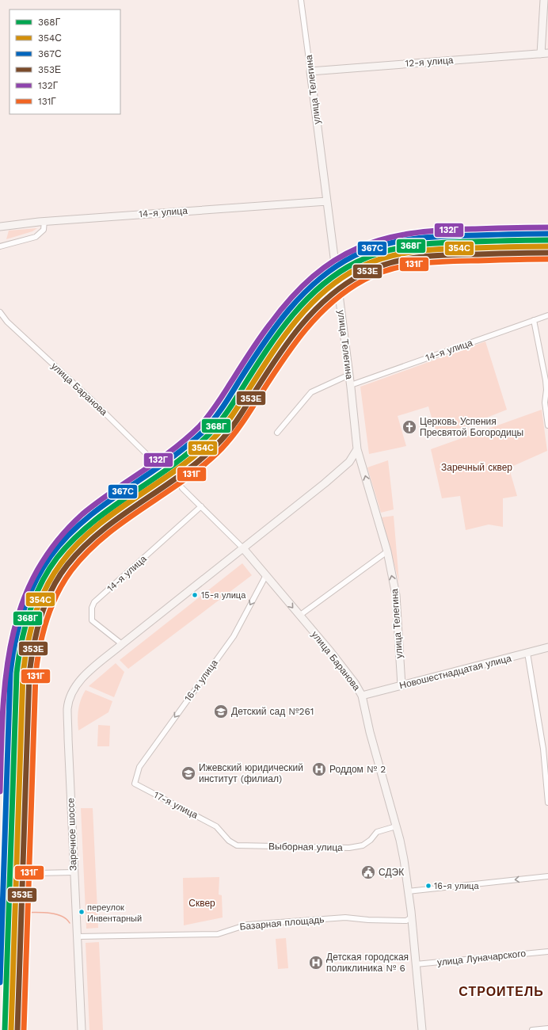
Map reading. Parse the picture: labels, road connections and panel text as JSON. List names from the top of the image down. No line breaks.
{"streets":{"main road":["12-я улица","улица Телегина","14-я улица","улица Баранова","Новошестнадцатая улица","Заречное шоссе"],"street":["16-я улица","17-я улица","Выборная улица","Базарная площадь","улица Луначарского"]},"crossings":[["12-я улица","улица Телегина"],["улица Телегина","14-я улица"],["улица Телегина","Новошестнадцатая улица"],["14-я улица","улица Баранова"],["14-я улица","Заречное шоссе"],["улица Баранова","Новошестнадцатая улица"],["улица Баранова","16-я улица"],["улица Баранова","Выборная улица"],["улица Баранова","Базарная площадь"],["улица Баранова","улица Луначарского"],["16-я улица","17-я улица"],["17-я улица","Выборная улица"],["Заречное шоссе","Базарная площадь"]],"one_way":["16-я улица"],"districts":["СТРОИТЕЛЬ"],"parks":["Заречный сквер","Сквер"],"places":{"church":["Церковь Успения Пресвятой Богородицы"],"other":["15-я улица","16-я улица","переулок Инвентарный"],"school or university":["Детский сад №261","Ижевский юридический институт (филиал)"],"hospital":["Роддом № 2","Детская городская поликлиника № 6"],"public building":["СДЭК"]},"lines":["transit line 132Г","transit line 367С","transit line 368Г","transit line 354С","transit line 353Е","transit line 131Г"],"legend":["368Г","354С","367С","353Е","132Г","131Г"]}
